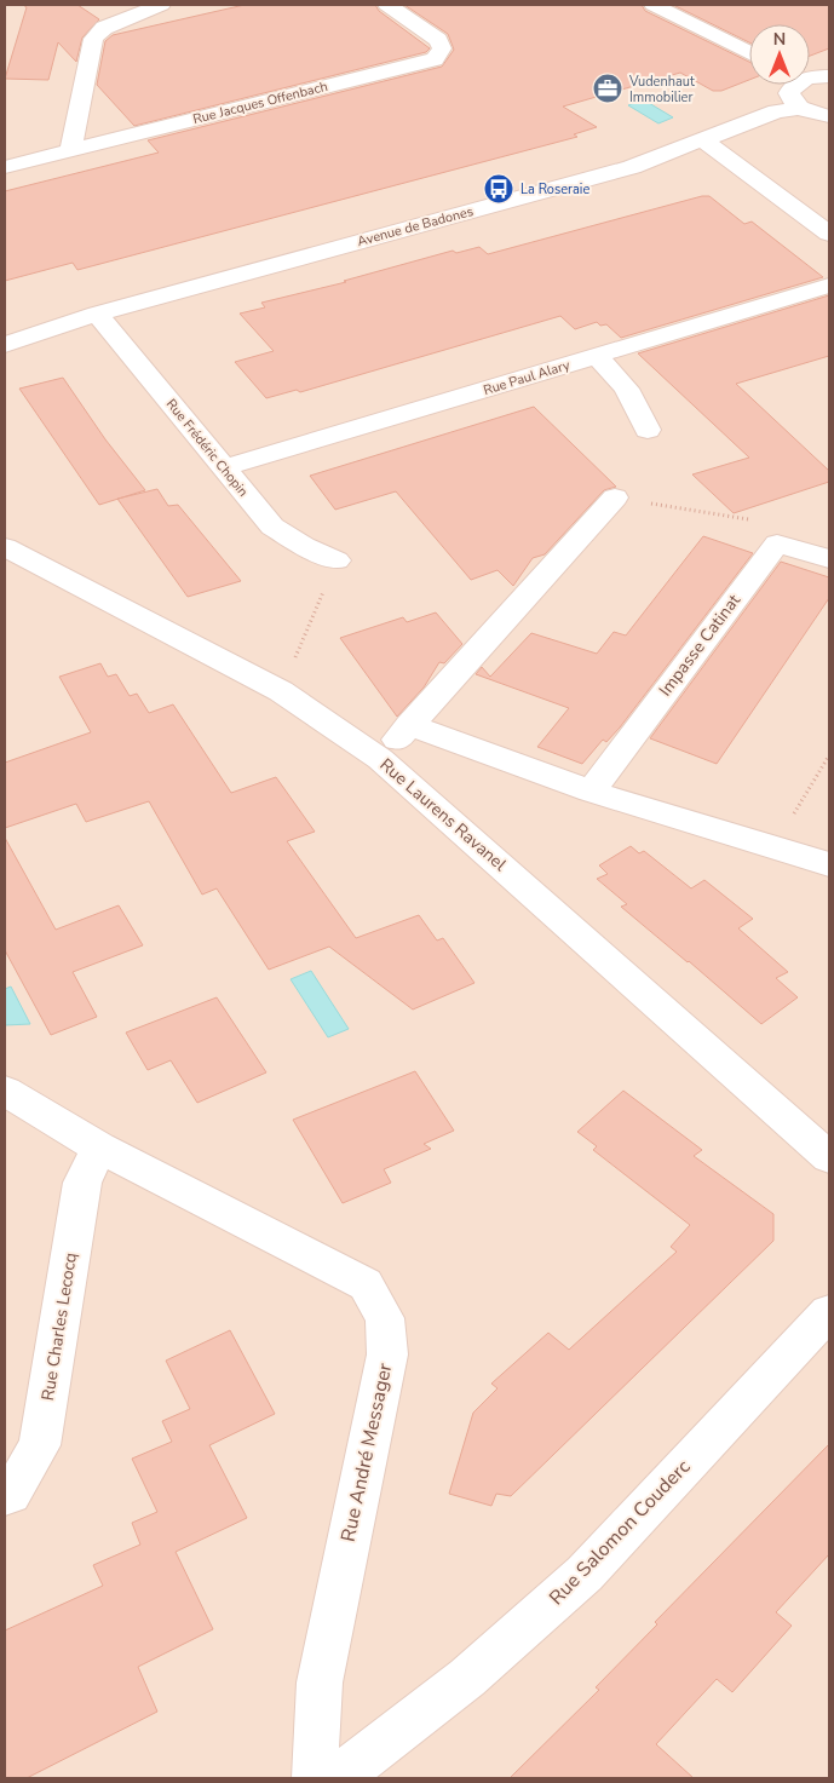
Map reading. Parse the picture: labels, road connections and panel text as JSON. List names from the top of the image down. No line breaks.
{"streets":{"street":["Rue Jacques Offenbach","Avenue de Badones","Rue Paul Alary","Rue Frédéric Chopin","Impasse Catinat","Rue Laurens Ravanel","Rue Charles Lecocq","Rue André Messager","Rue Salomon Couderc"]},"crossings":[["Avenue de Badones","Rue Frédéric Chopin"],["Rue Paul Alary","Rue Frédéric Chopin"],["Rue Charles Lecocq","Rue André Messager"]],"places":{"office":["Vudenhaut Immobilier"],"bus stop":["La Roseraie"]},"north":"top"}
